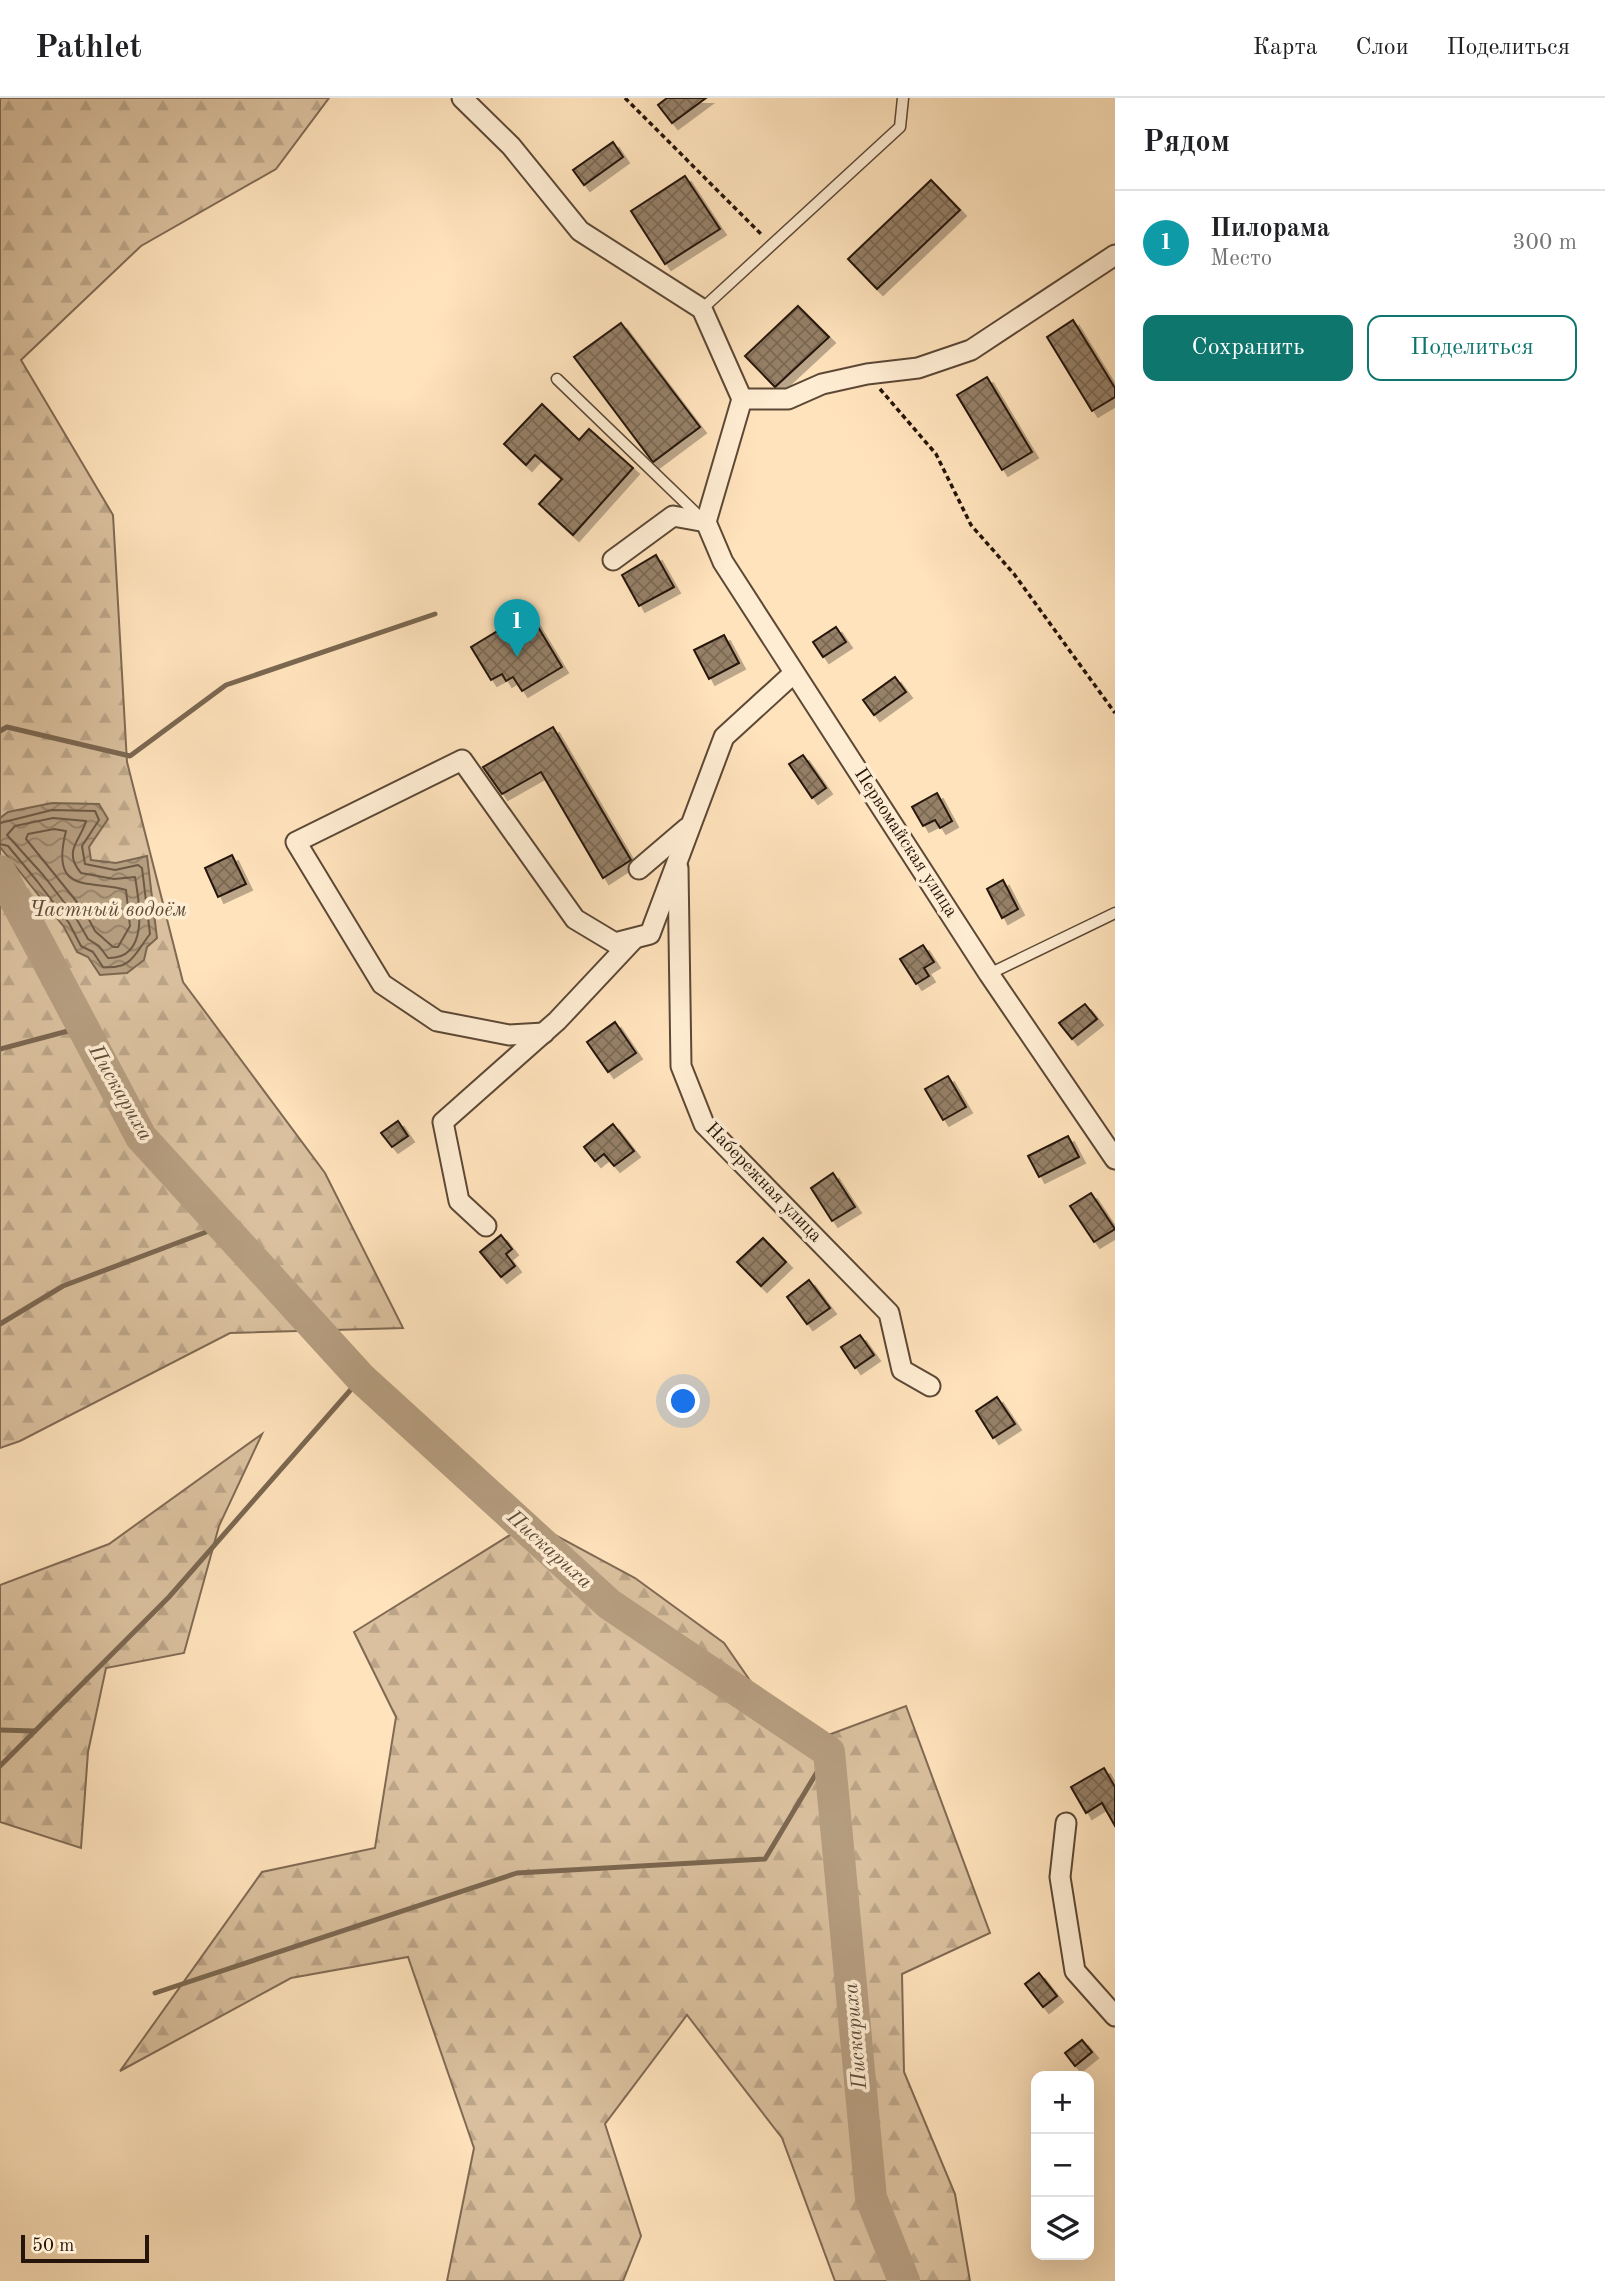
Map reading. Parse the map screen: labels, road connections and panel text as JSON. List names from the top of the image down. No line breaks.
{"streets":{"street":["Первомайская улица","Набережная улица"]},"water":["Частный водоём","Пискариха"],"scale_bar":"50 m","page":{"header":"Pathlet","nav":["Карта","Слои","Поделиться"],"heading":"Рядом","list":[{"mark":"1","name":"Пилорама","note":"Место","value":"300 m"}],"buttons":["Сохранить","Поделиться"],"pins":"1","map_buttons":["+","−"],"scale":"50 m"}}
